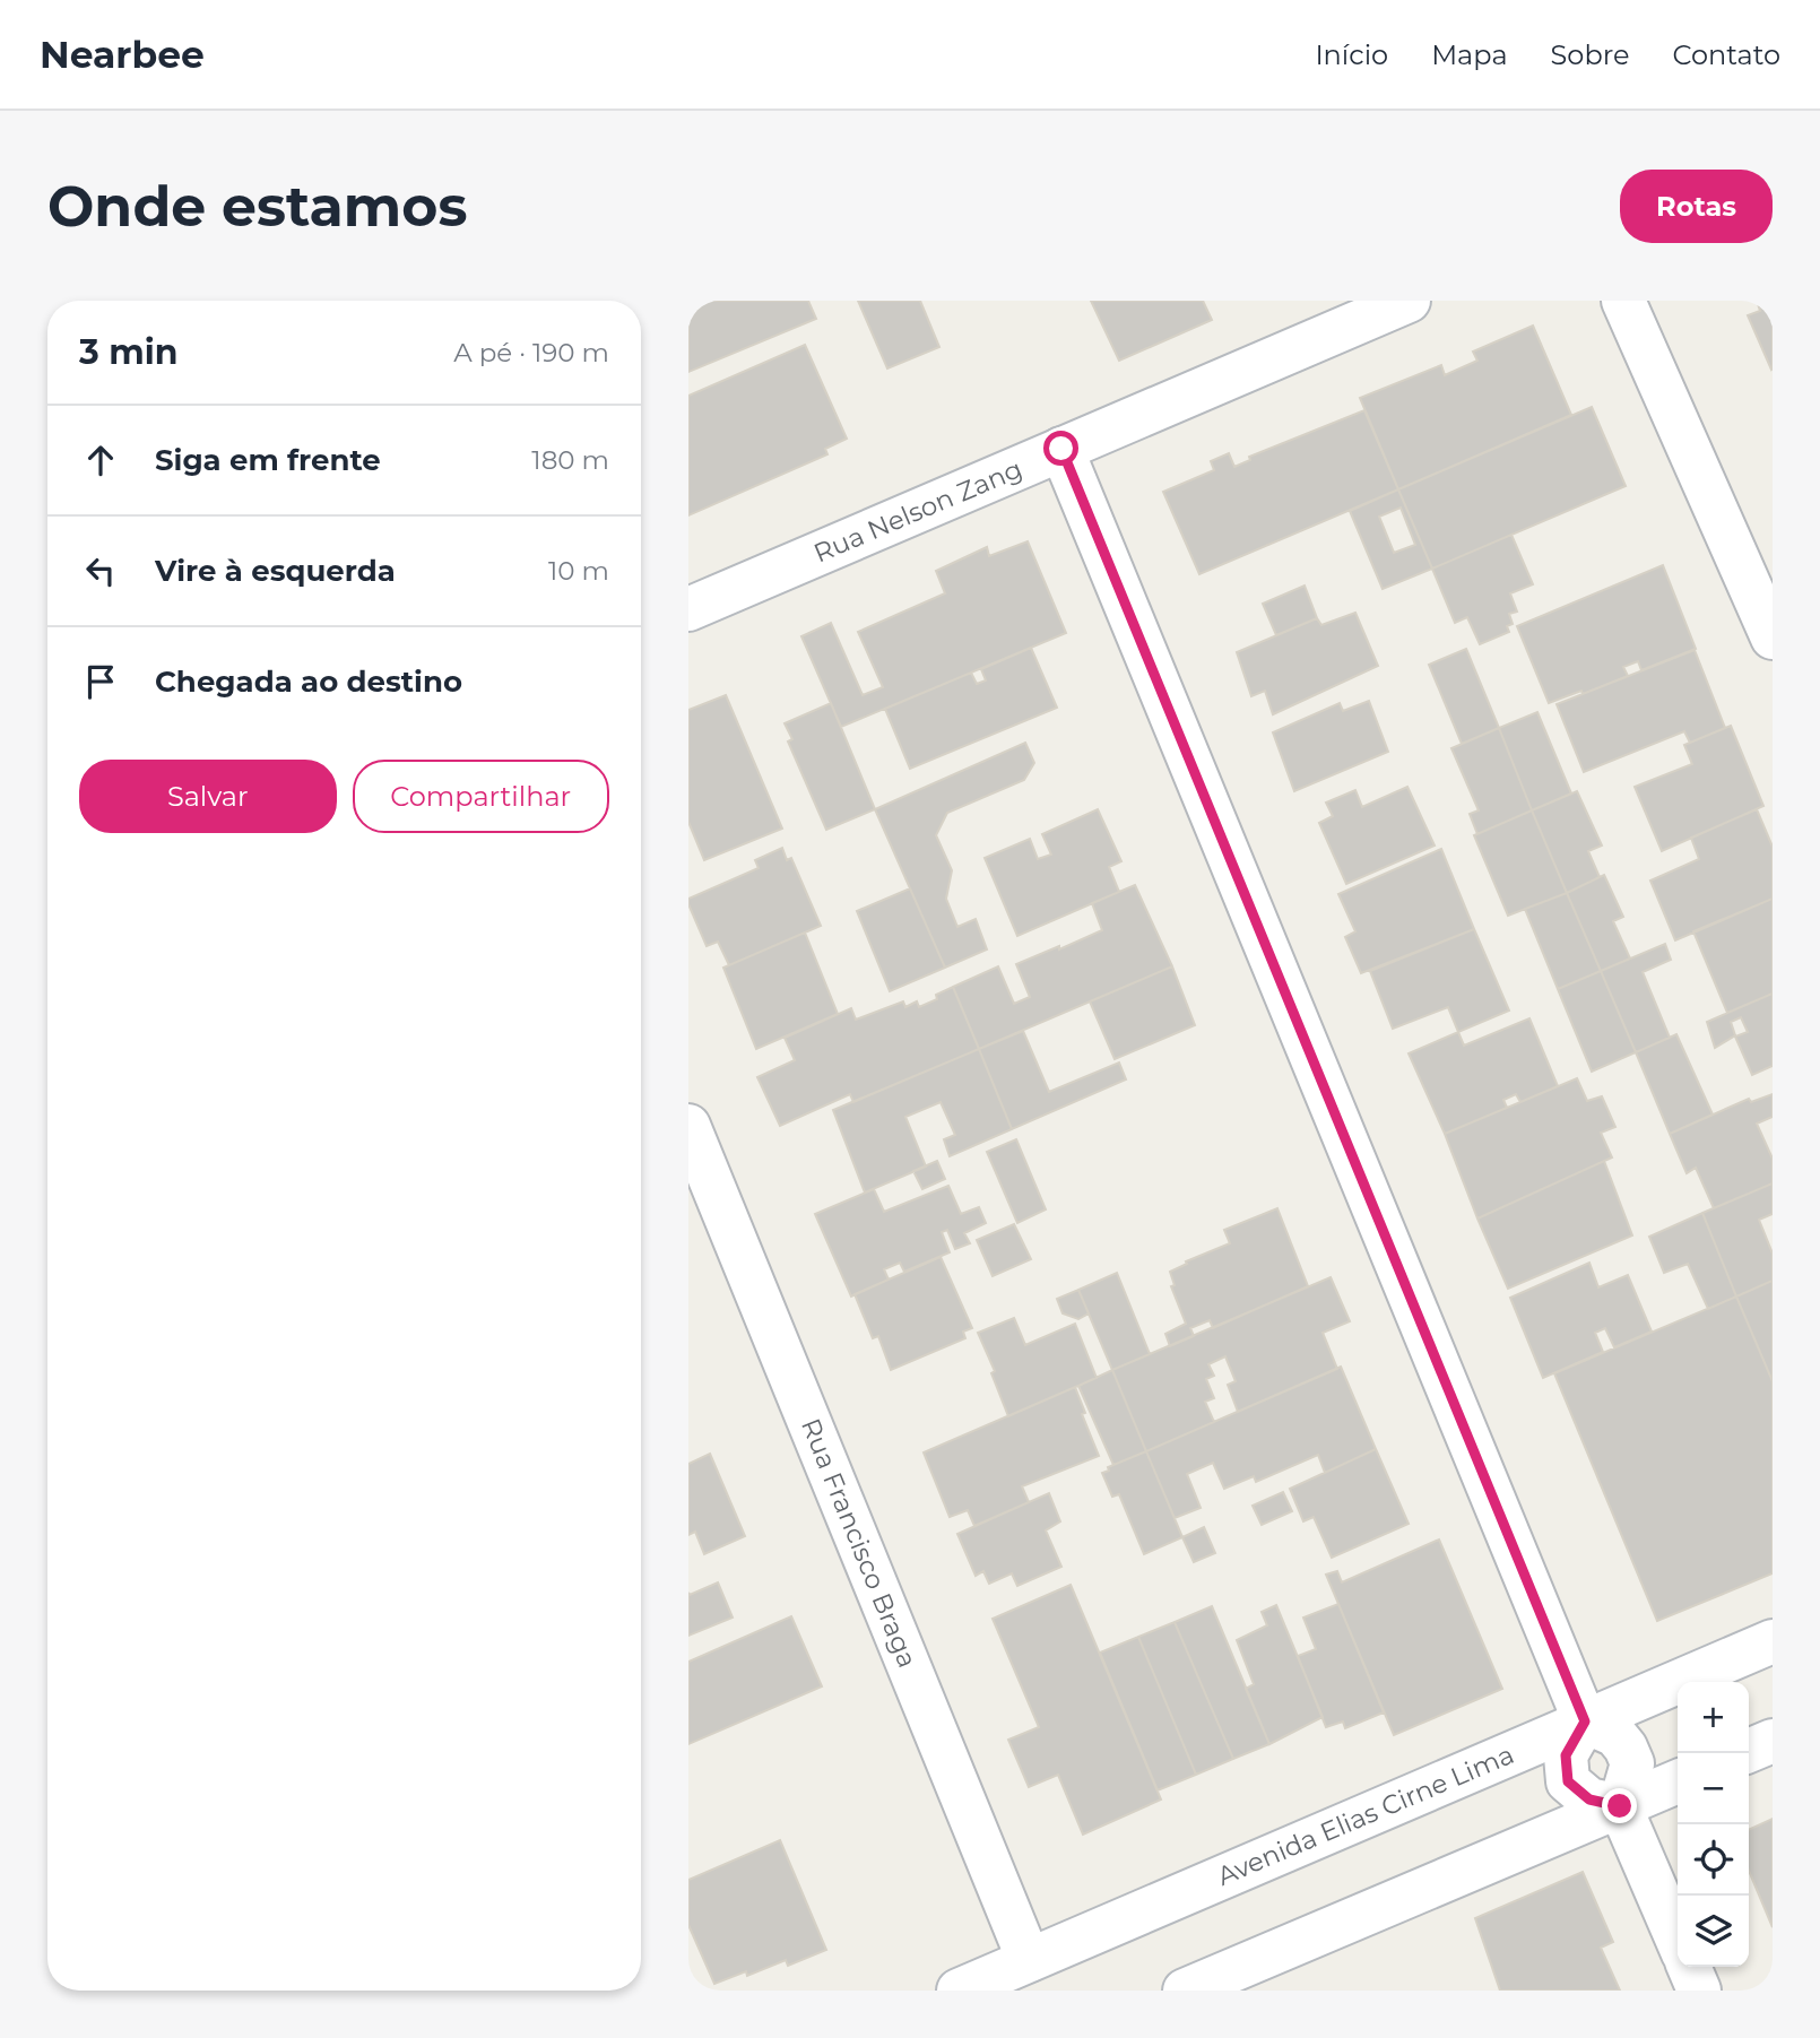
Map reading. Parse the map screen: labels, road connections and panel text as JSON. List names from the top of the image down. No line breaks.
{"streets":{"street":["Rua Nelson Zang","Rua Francisco Braga","Avenida Elias Cirne Lima"]},"crossings":[["Rua Francisco Braga","Avenida Elias Cirne Lima"]],"page":{"header":"Nearbee","nav":["Início","Mapa","Sobre","Contato"],"buttons":["Rotas",["Salvar","Compartilhar"]],"title":"Onde estamos","heading":["3 min","A pé · 190 m"],"list":[["Siga em frente","180 m"],["Vire à esquerda","10 m"],"Chegada ao destino"],"map_buttons":["+","−"]}}
